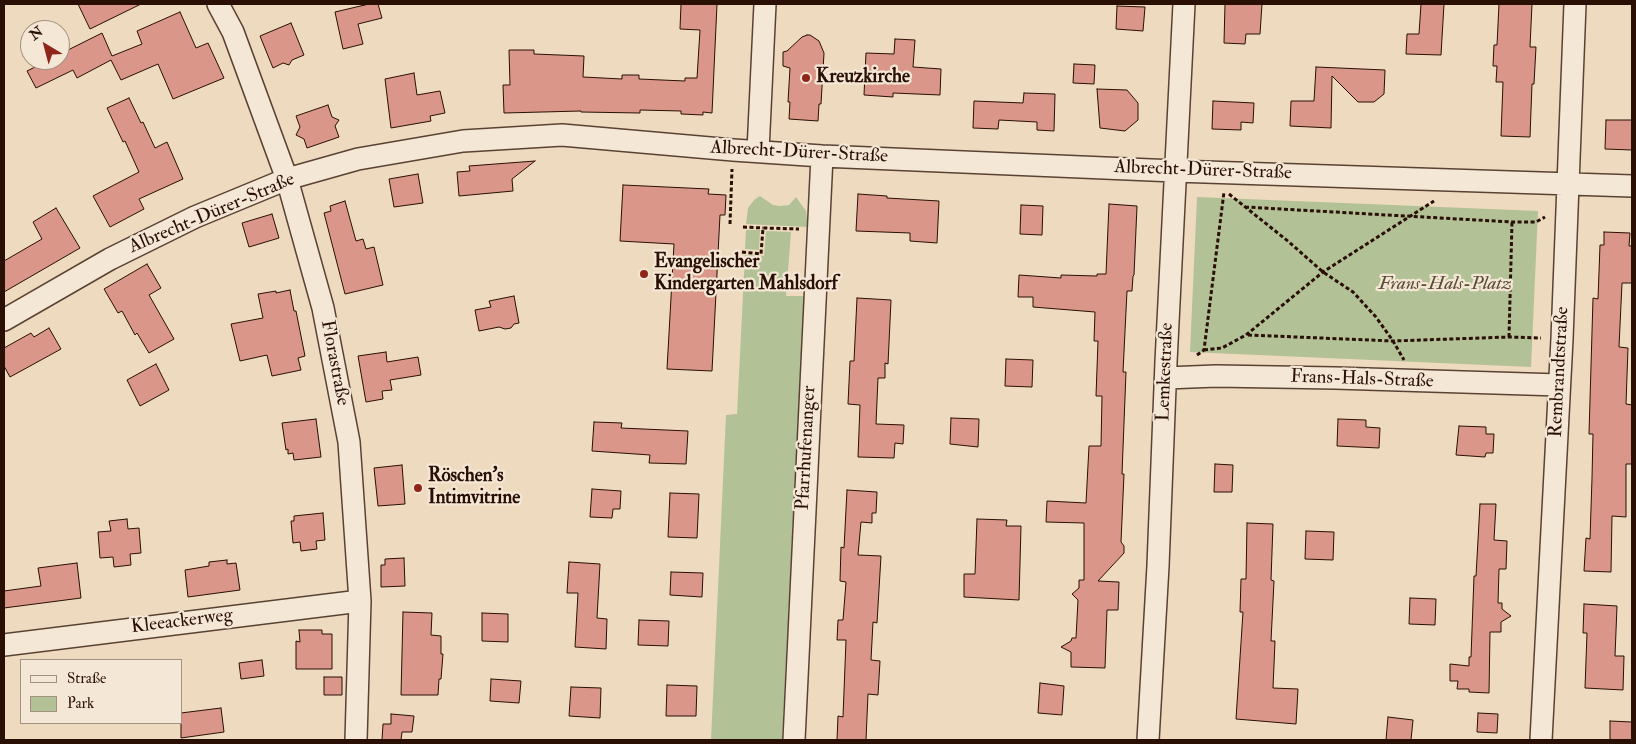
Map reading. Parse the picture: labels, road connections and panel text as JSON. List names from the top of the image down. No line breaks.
{"streets":{"street":["Albrecht-Dürer-Straße","Florastraße","Lemkestraße","Rembrandtstraße","Frans-Hals-Straße","Pfarrhufenanger","Kleeackerweg"]},"crossings":[["Albrecht-Dürer-Straße","Florastraße"],["Albrecht-Dürer-Straße","Lemkestraße"],["Albrecht-Dürer-Straße","Rembrandtstraße"],["Albrecht-Dürer-Straße","Pfarrhufenanger"],["Florastraße","Kleeackerweg"],["Lemkestraße","Frans-Hals-Straße"],["Rembrandtstraße","Frans-Hals-Straße"]],"parks":["Frans-Hals-Platz"],"places":["Kreuzkirche","Evangelischer Kindergarten Mahlsdorf","Röschen's Intimvitrine"],"legend":["Straße","Park"],"north":"top left"}
